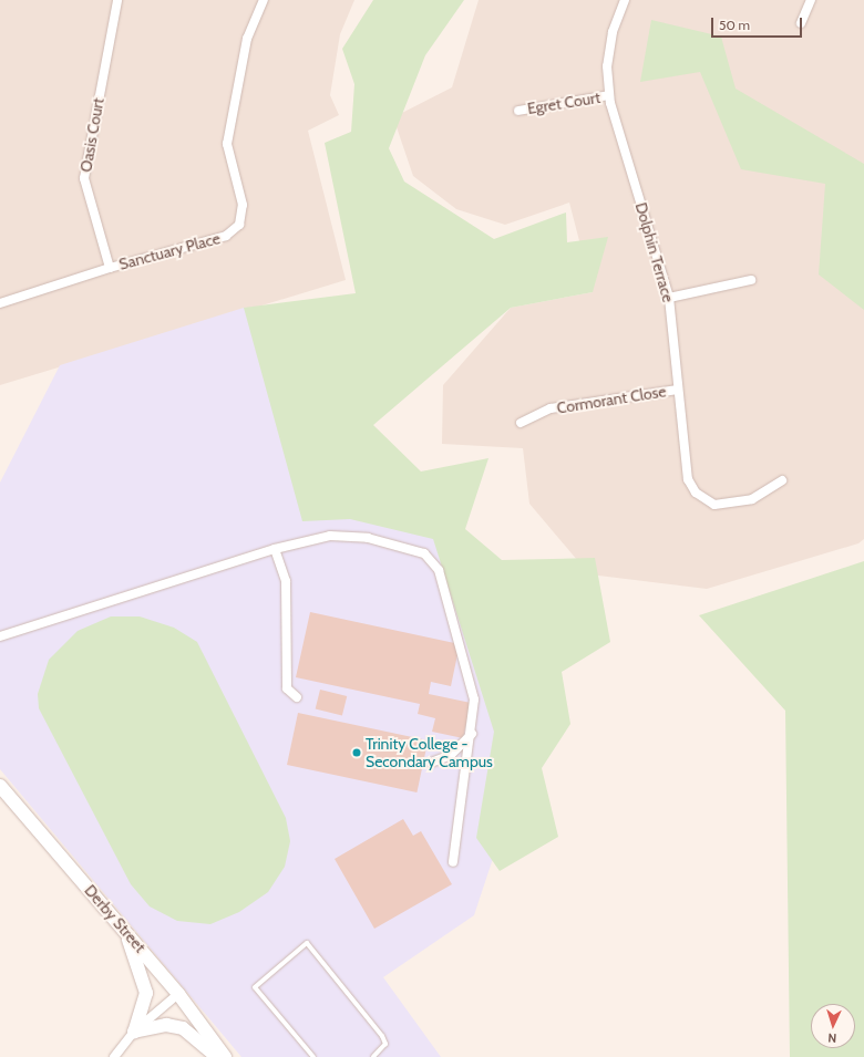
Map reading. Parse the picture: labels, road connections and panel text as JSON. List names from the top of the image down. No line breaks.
{"streets":{"main road":["Derby Street"],"street":["Egret Court","Oasis Court","Sanctuary Place","Dolphin Terrace","Cormorant Close"]},"crossings":[["Egret Court","Dolphin Terrace"],["Oasis Court","Sanctuary Place"],["Dolphin Terrace","Cormorant Close"]],"places":["Trinity College - Secondary Campus"],"scale_bar":"50 m","north":"bottom"}
